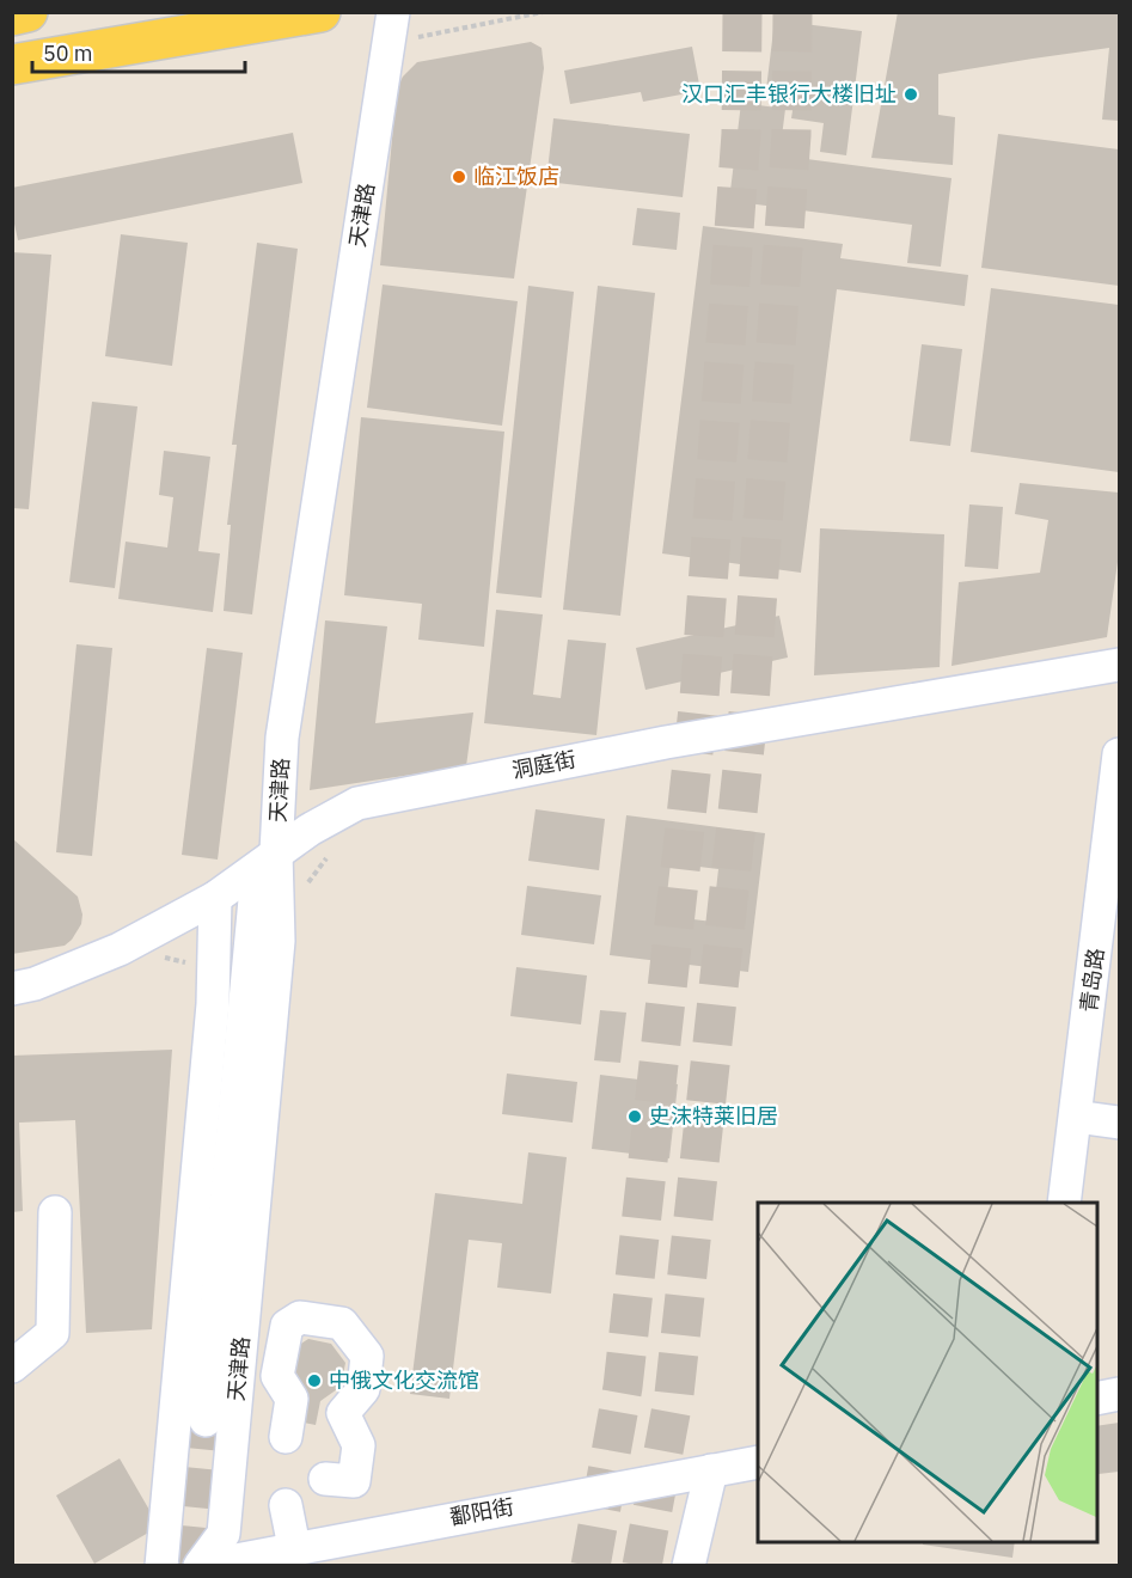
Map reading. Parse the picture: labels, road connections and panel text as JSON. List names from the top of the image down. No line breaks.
{"streets":{"street":["天津路","洞庭街","青岛路","鄱阳街"]},"crossings":[["天津路","洞庭街"],["天津路","鄱阳街"]],"places":["汉口汇丰银行大楼旧址","临江饭店","史沫特莱旧居","中俄文化交流馆"],"scale_bar":"50 m"}
